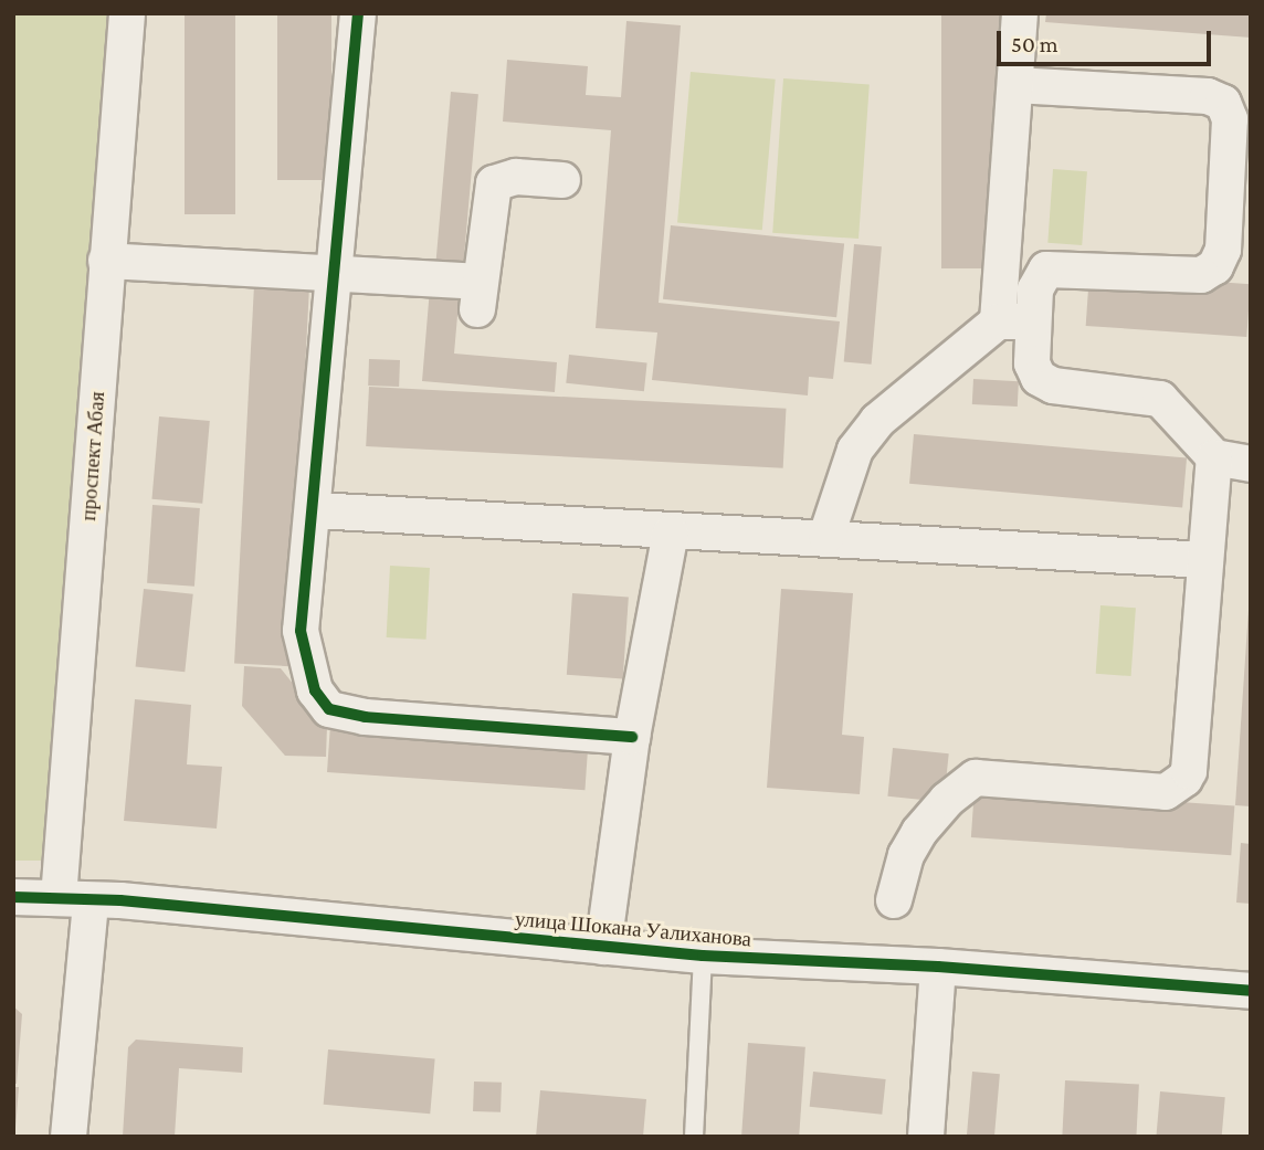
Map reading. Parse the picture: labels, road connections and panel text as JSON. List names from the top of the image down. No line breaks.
{"streets":{"street":["проспект Абая","улица Шокана Уалиханова"]},"crossings":[["проспект Абая","улица Шокана Уалиханова"]],"scale_bar":"50 m"}
